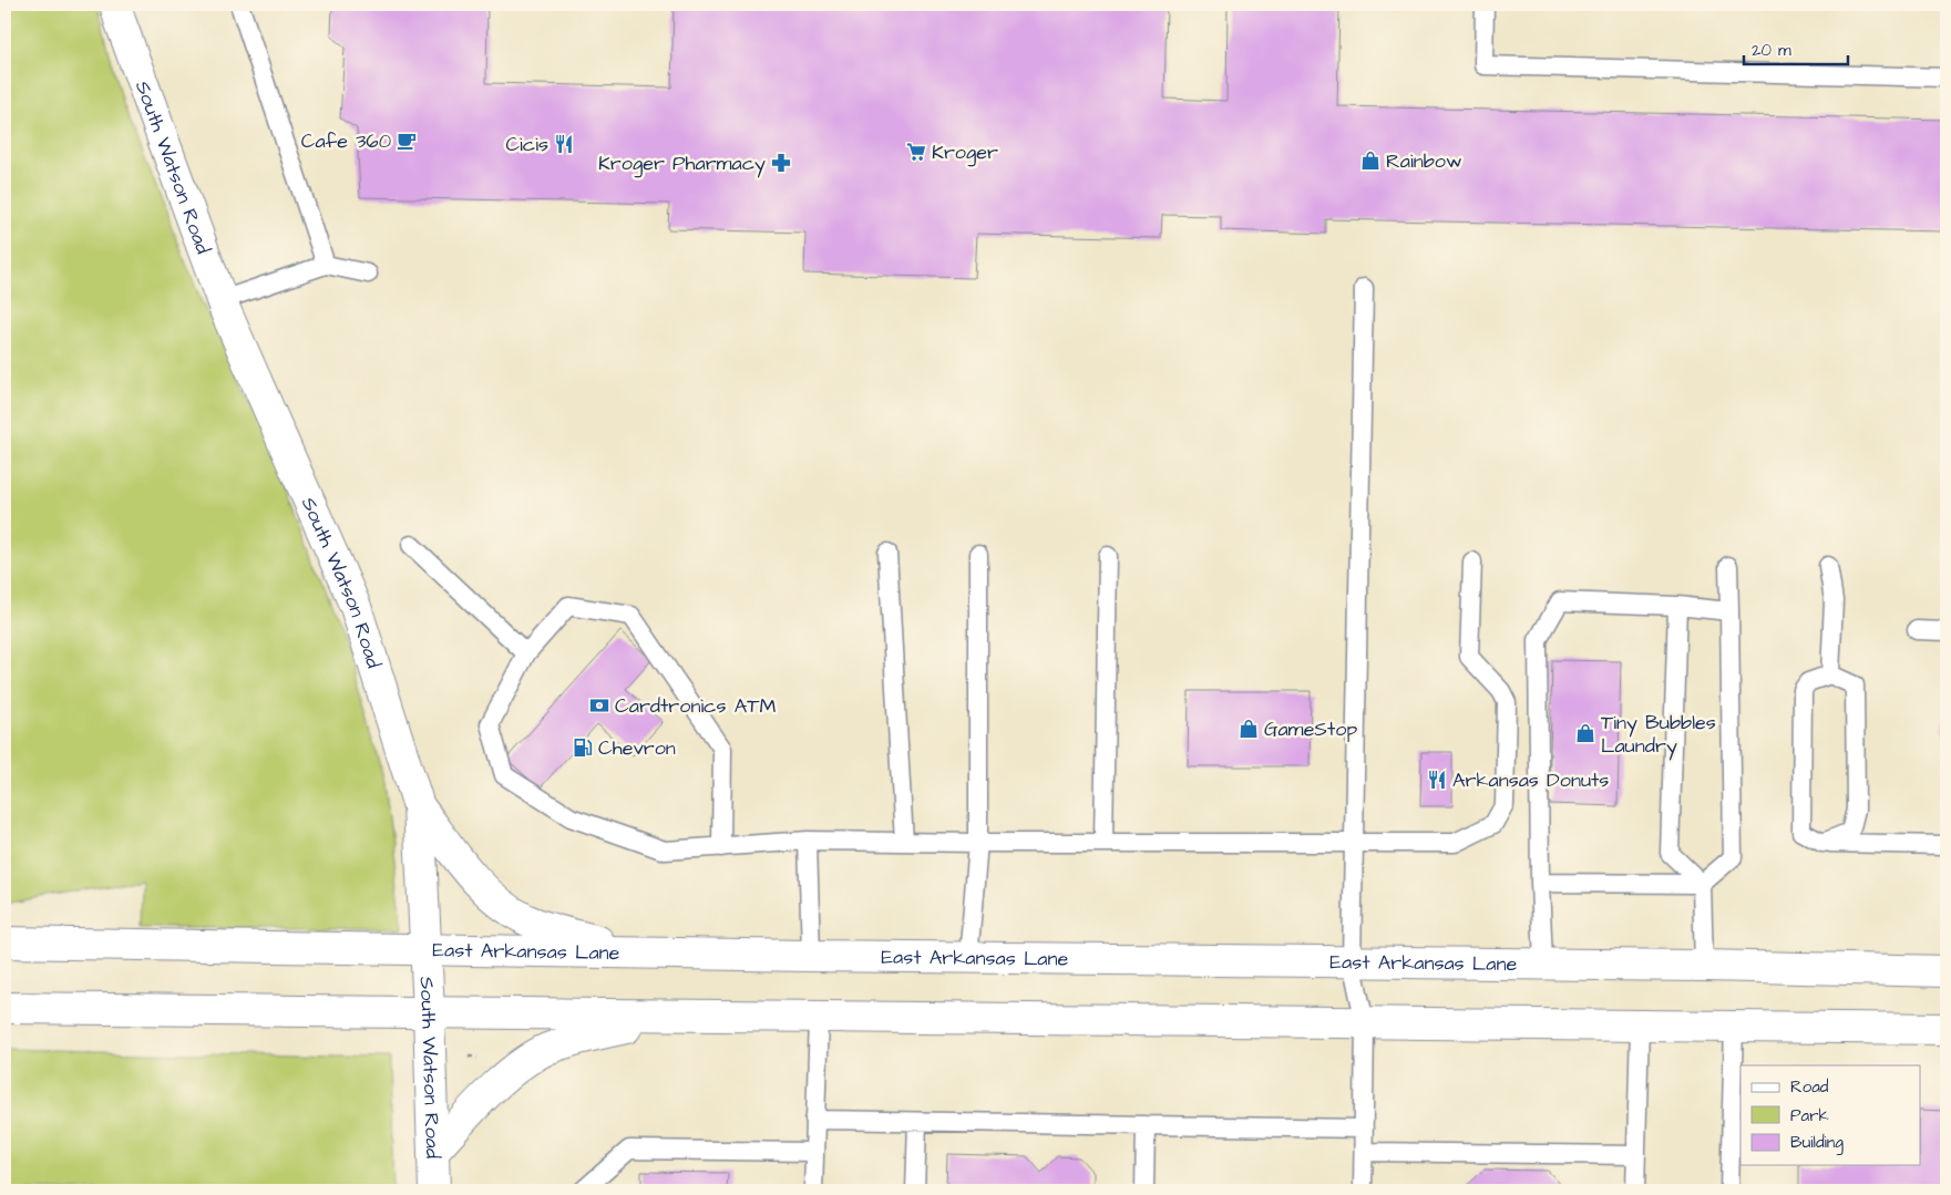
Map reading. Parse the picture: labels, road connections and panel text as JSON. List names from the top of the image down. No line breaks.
{"streets":{"main road":["South Watson Road","East Arkansas Lane"]},"crossings":[["South Watson Road","East Arkansas Lane"]],"places":{"cafe":["Cafe 360"],"restaurant":["Cicis","Arkansas Donuts"],"supermarket":["Kroger"],"shop":["Rainbow","GameStop","Tiny Bubbles Laundry"],"pharmacy":["Kroger Pharmacy"],"bank":["Cardtronics ATM"],"fuel station":["Chevron"]},"legend":["Road","Park","Building"],"scale_bar":"20 m"}
